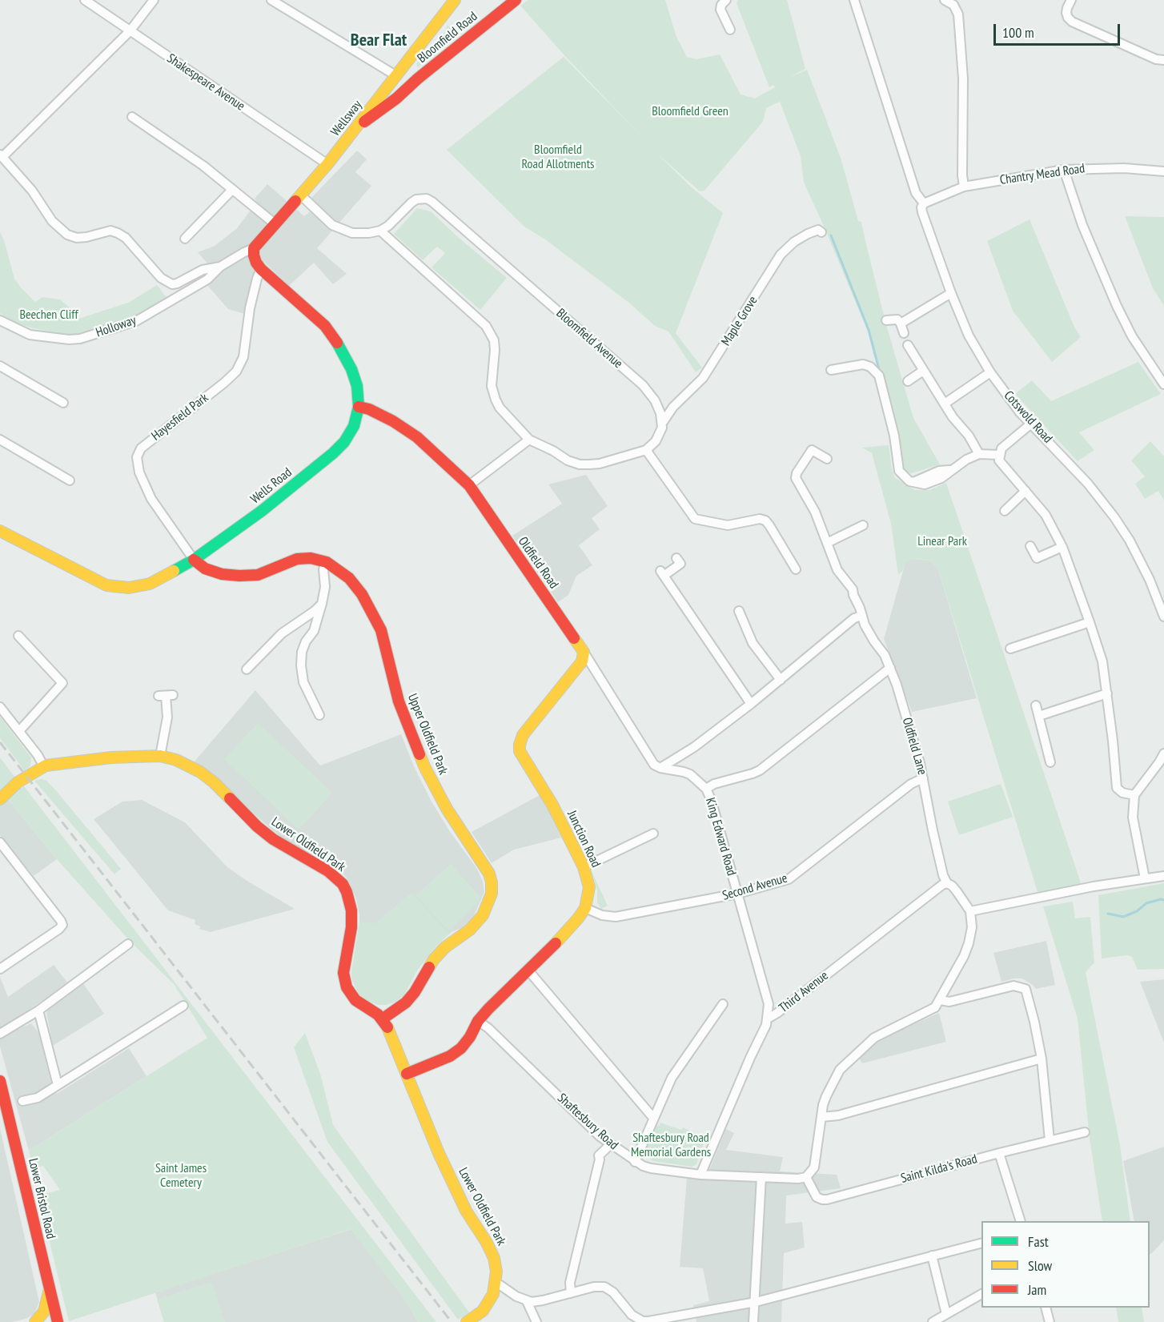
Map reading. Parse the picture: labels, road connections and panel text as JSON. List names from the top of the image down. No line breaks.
{"streets":{"main road":["Bloomfield Road","Wellsway","Wells Road","Oldfield Road","Upper Oldfield Park","Junction Road","Lower Oldfield Park","Lower Bristol Road"],"street":["Shakespeare Avenue","Chantry Mead Road","Maple Grove","Holloway","Bloomfield Avenue","Hayesfield Park","Cotswold Road","Oldfield Lane","King Edward Road","Second Avenue","Third Avenue","Shaftesbury Road","Saint Kilda's Road"]},"crossings":[["Bloomfield Road","Wellsway"],["Shakespeare Avenue","Wellsway"],["Chantry Mead Road","Cotswold Road"],["Maple Grove","Bloomfield Avenue"],["Hayesfield Park","Wells Road"],["Hayesfield Park","Upper Oldfield Park"],["Wells Road","Oldfield Road"],["Wells Road","Upper Oldfield Park"],["Oldfield Road","King Edward Road"],["Oldfield Road","Junction Road"],["Upper Oldfield Park","Lower Oldfield Park"],["Oldfield Lane","Second Avenue"],["Oldfield Lane","Third Avenue"],["King Edward Road","Second Avenue"],["King Edward Road","Third Avenue"],["Junction Road","Second Avenue"],["Third Avenue","Shaftesbury Road"],["Shaftesbury Road","Saint Kilda's Road"]],"districts":["Bear Flat"],"parks":["Bloomfield Green","Bloomfield Road Allotments","Beechen Cliff","Linear Park","Shaftesbury Road Memorial Gardens","Saint James Cemetery"],"legend":["Fast","Slow","Jam"],"scale_bar":"100 m"}
